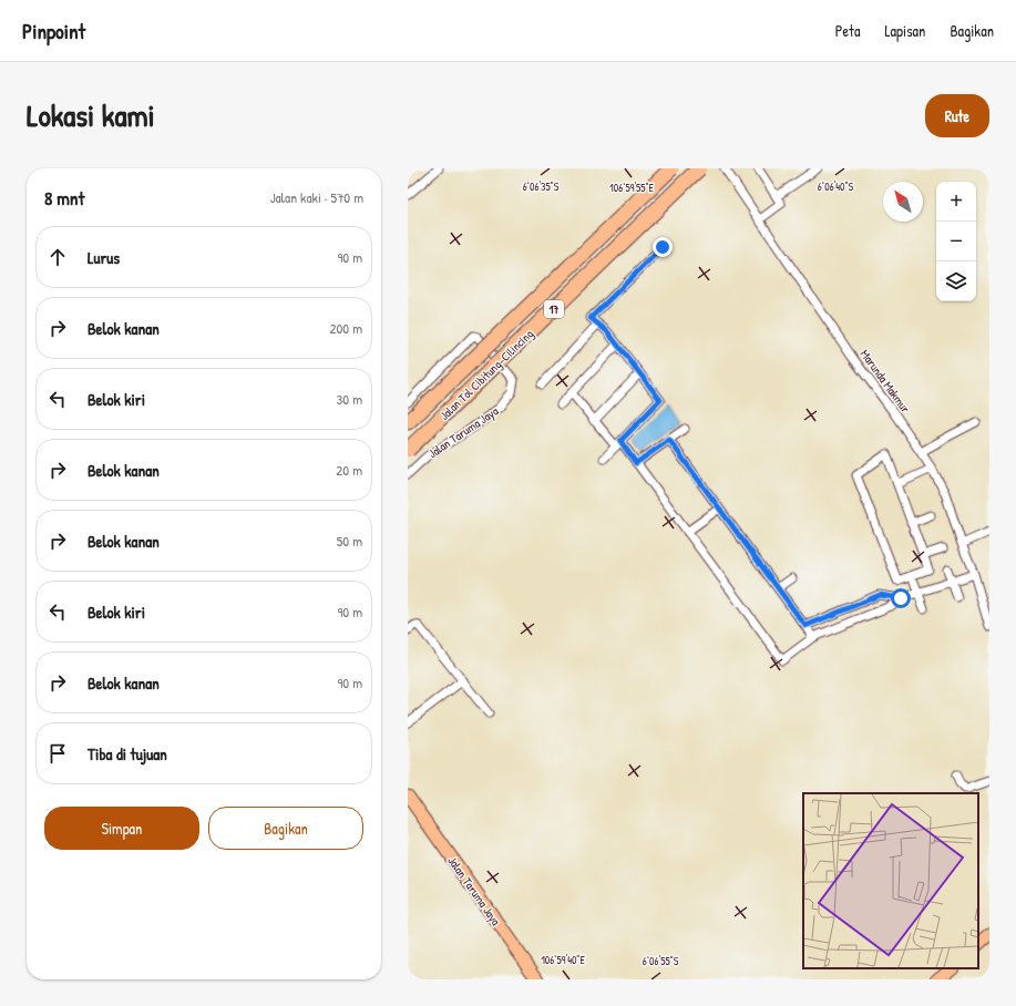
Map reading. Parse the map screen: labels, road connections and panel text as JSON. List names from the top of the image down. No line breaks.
{"streets":{"highway":["17","Jalan Tol Cibitung–Cilincing"],"main road":["Jalan Taruma Jaya"],"street":["Marunda Makmur"]},"north":"top left","page":{"header":"Pinpoint","nav":["Peta","Lapisan","Bagikan"],"title":"Lokasi kami","buttons":["Rute",["Simpan","Bagikan"]],"heading":["8 mnt","Jalan kaki · 570 m"],"map_buttons":["+","−"],"list":[["Lurus","90 m"],["Belok kanan","200 m"],["Belok kiri","30 m"],["Belok kanan","20 m"],["Belok kanan","50 m"],["Belok kiri","90 m"],["Belok kanan","90 m"],"Tiba di tujuan"]},"coordinates":["6°06'35\"S","6°06'40\"S","106°59'55\"E","106°59'40\"E","6°06'55\"S"]}
